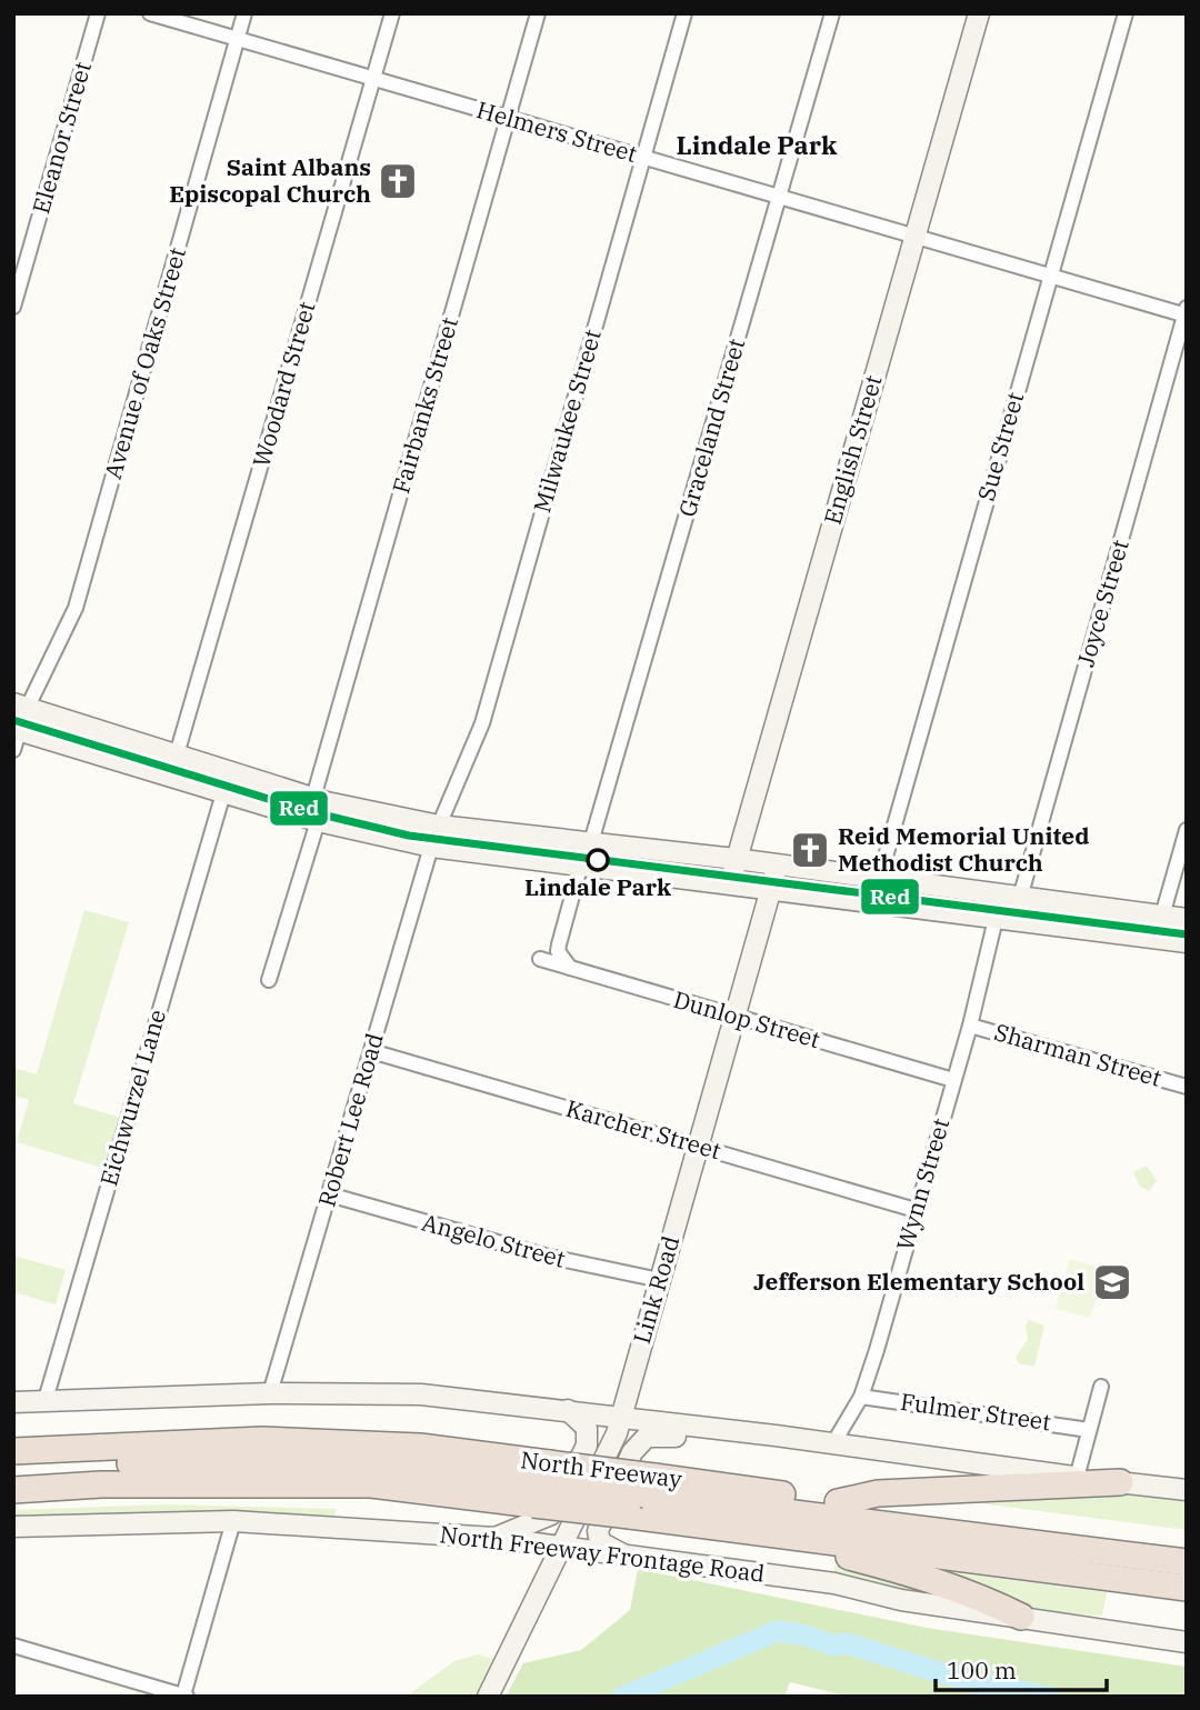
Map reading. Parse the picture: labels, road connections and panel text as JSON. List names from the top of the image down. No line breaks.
{"streets":{"highway":["North Freeway"],"main road":["English Street","Link Road","North Freeway Frontage Road"],"street":["Helmers Street","Eleanor Street","Avenue of Oaks Street","Woodard Street","Fairbanks Street","Milwaukee Street","Graceland Street","Sue Street","Joyce Street","Dunlop Street","Sharman Street","Eichwurzel Lane","Robert Lee Road","Karcher Street","Wynn Street","Angelo Street","Fulmer Street"]},"crossings":[["Helmers Street","Avenue of Oaks Street"],["Helmers Street","Woodard Street"],["Helmers Street","Fairbanks Street"],["Helmers Street","Milwaukee Street"],["Helmers Street","Graceland Street"],["Helmers Street","Sue Street"],["Helmers Street","English Street"],["Helmers Street","Joyce Street"],["Dunlop Street","Wynn Street"],["Dunlop Street","Link Road"],["Sharman Street","Wynn Street"],["Robert Lee Road","Karcher Street"],["Robert Lee Road","Angelo Street"],["Karcher Street","Wynn Street"],["Karcher Street","Link Road"],["Wynn Street","Fulmer Street"],["Angelo Street","Link Road"],["Link Road","North Freeway Frontage Road"]],"districts":["Lindale Park"],"places":{"church":["Saint Albans Episcopal Church","Reid Memorial United Methodist Church"],"other":["Lindale Park"],"school or university":["Jefferson Elementary School"]},"lines":["transit line Red"],"scale_bar":"100 m"}
